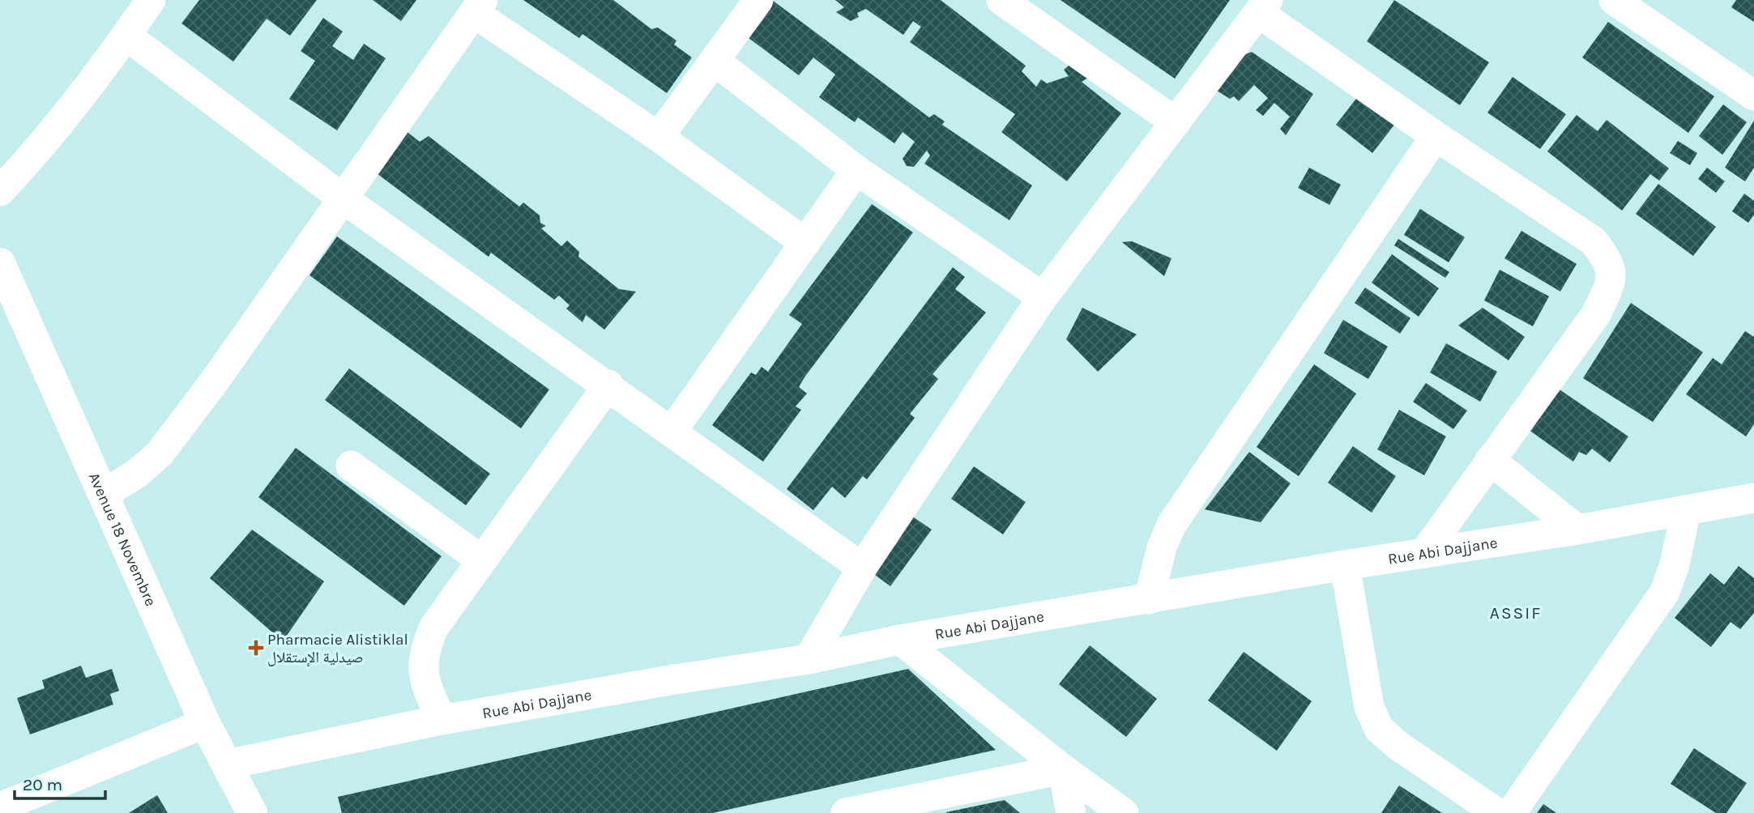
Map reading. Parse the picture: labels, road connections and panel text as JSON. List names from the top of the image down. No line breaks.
{"streets":{"street":["Avenue 18 Novembre","Rue Abi Dajjane"]},"crossings":[["Avenue 18 Novembre","Rue Abi Dajjane"]],"districts":["ASSIF"],"places":{"health":["Pharmacie Alistiklal صيدلية الإستقلال"]},"scale_bar":"20 m"}
